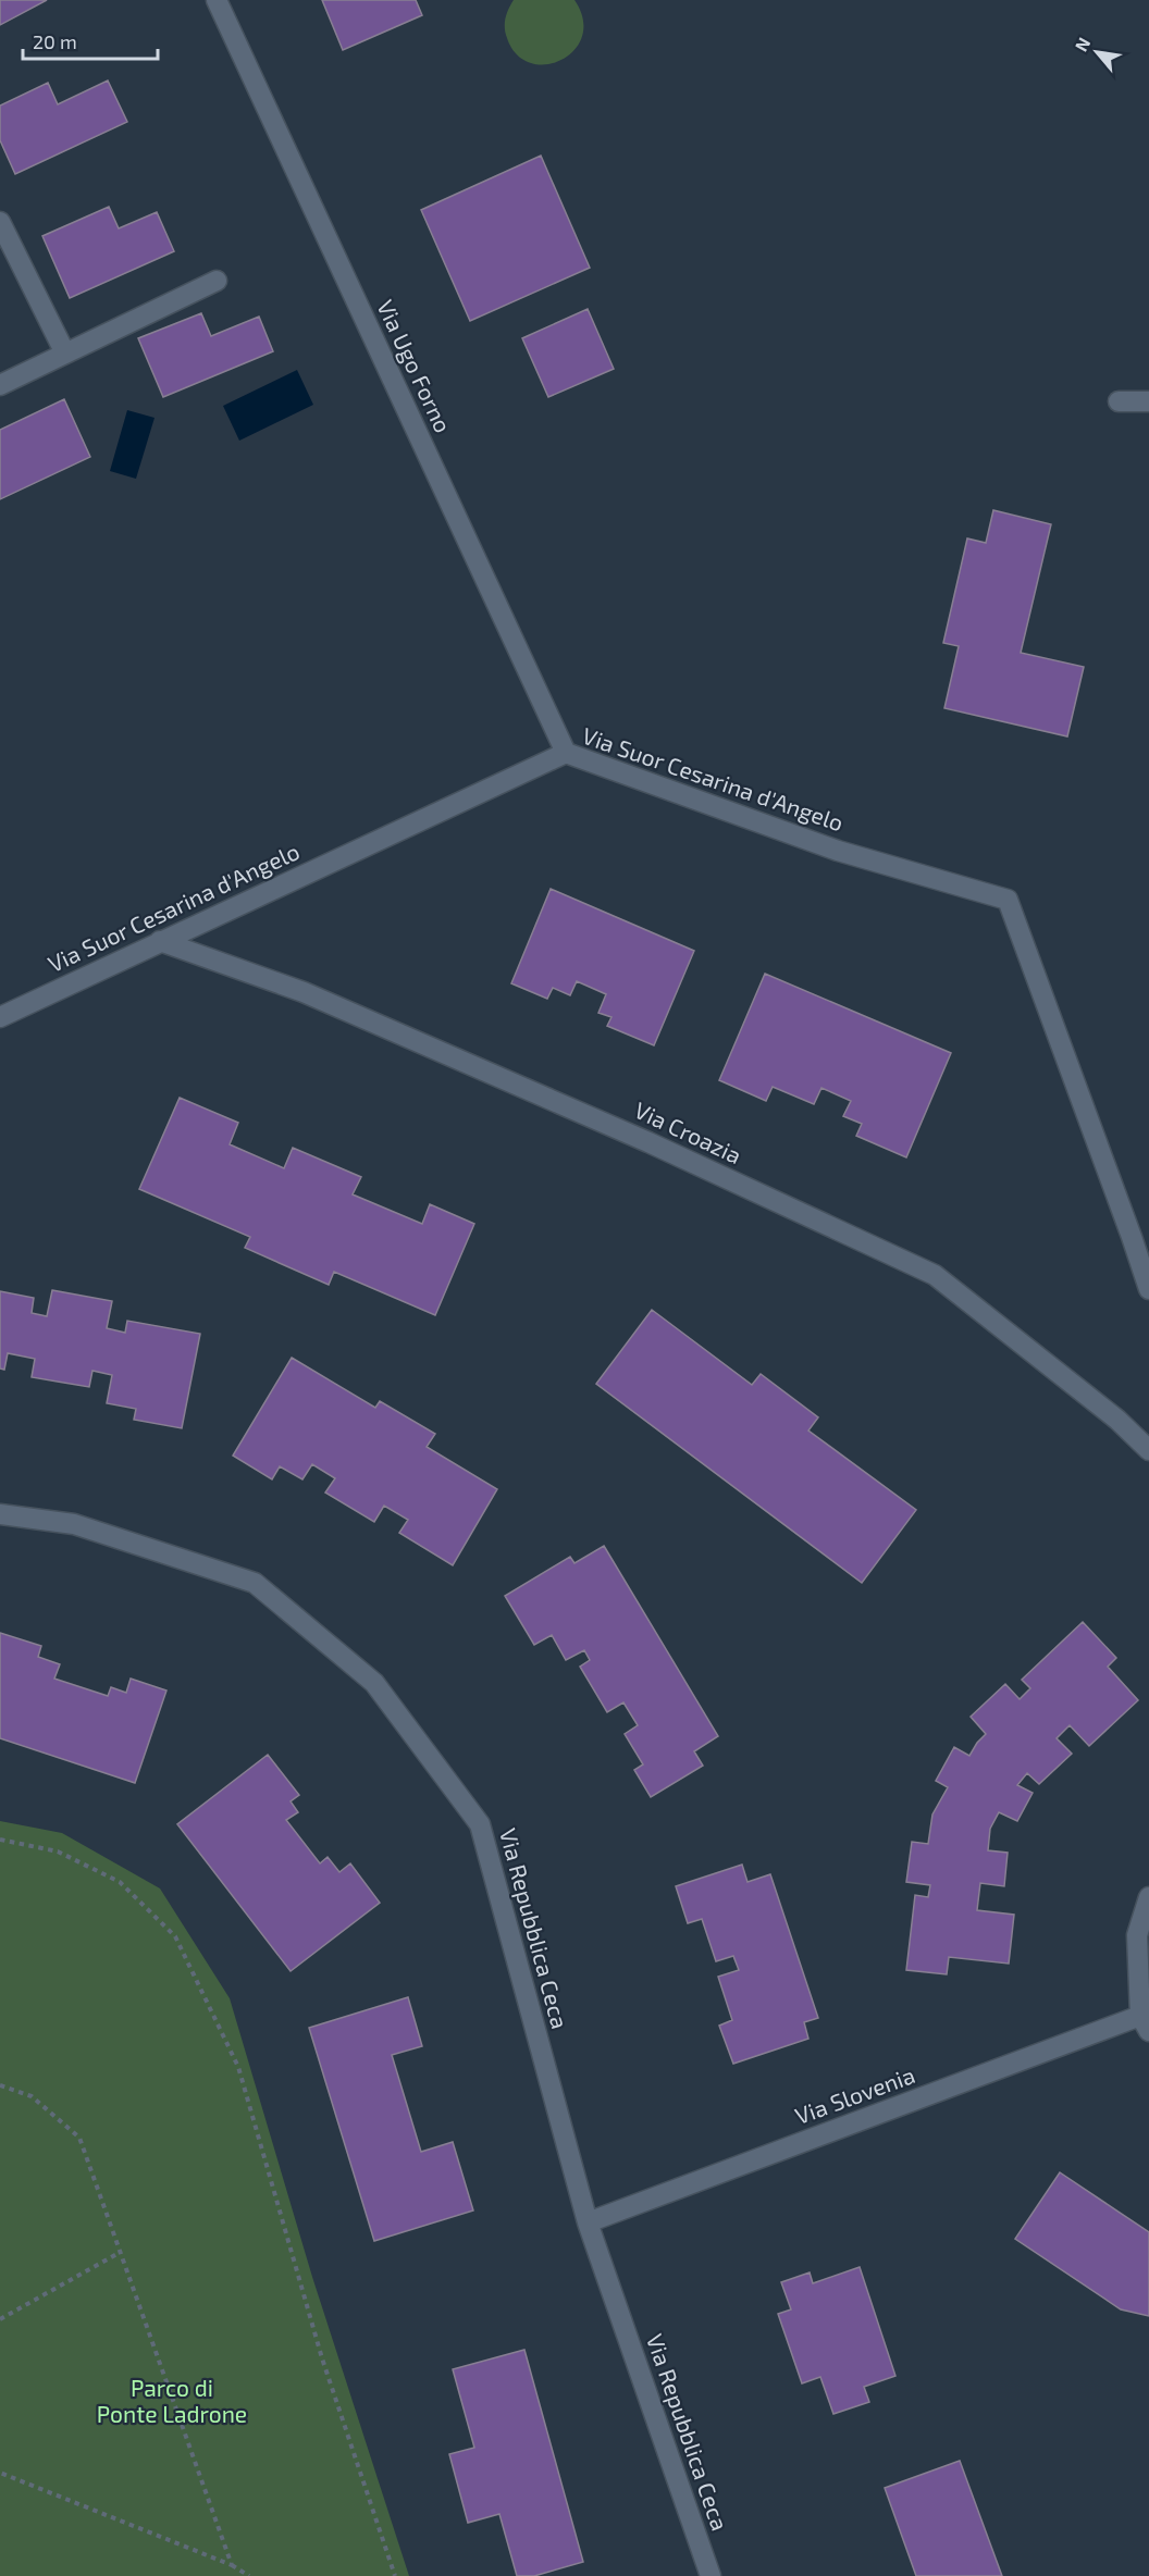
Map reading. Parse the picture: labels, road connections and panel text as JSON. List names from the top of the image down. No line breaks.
{"streets":{"street":["Via Ugo Forno","Via Suor Cesarina d'Angelo","Via Croazia","Via Repubblica Ceca","Via Slovenia"]},"crossings":[["Via Ugo Forno","Via Suor Cesarina d'Angelo"],["Via Suor Cesarina d'Angelo","Via Croazia"],["Via Repubblica Ceca","Via Slovenia"]],"parks":["Parco di Ponte Ladrone"],"scale_bar":"20 m","north":"top left"}
